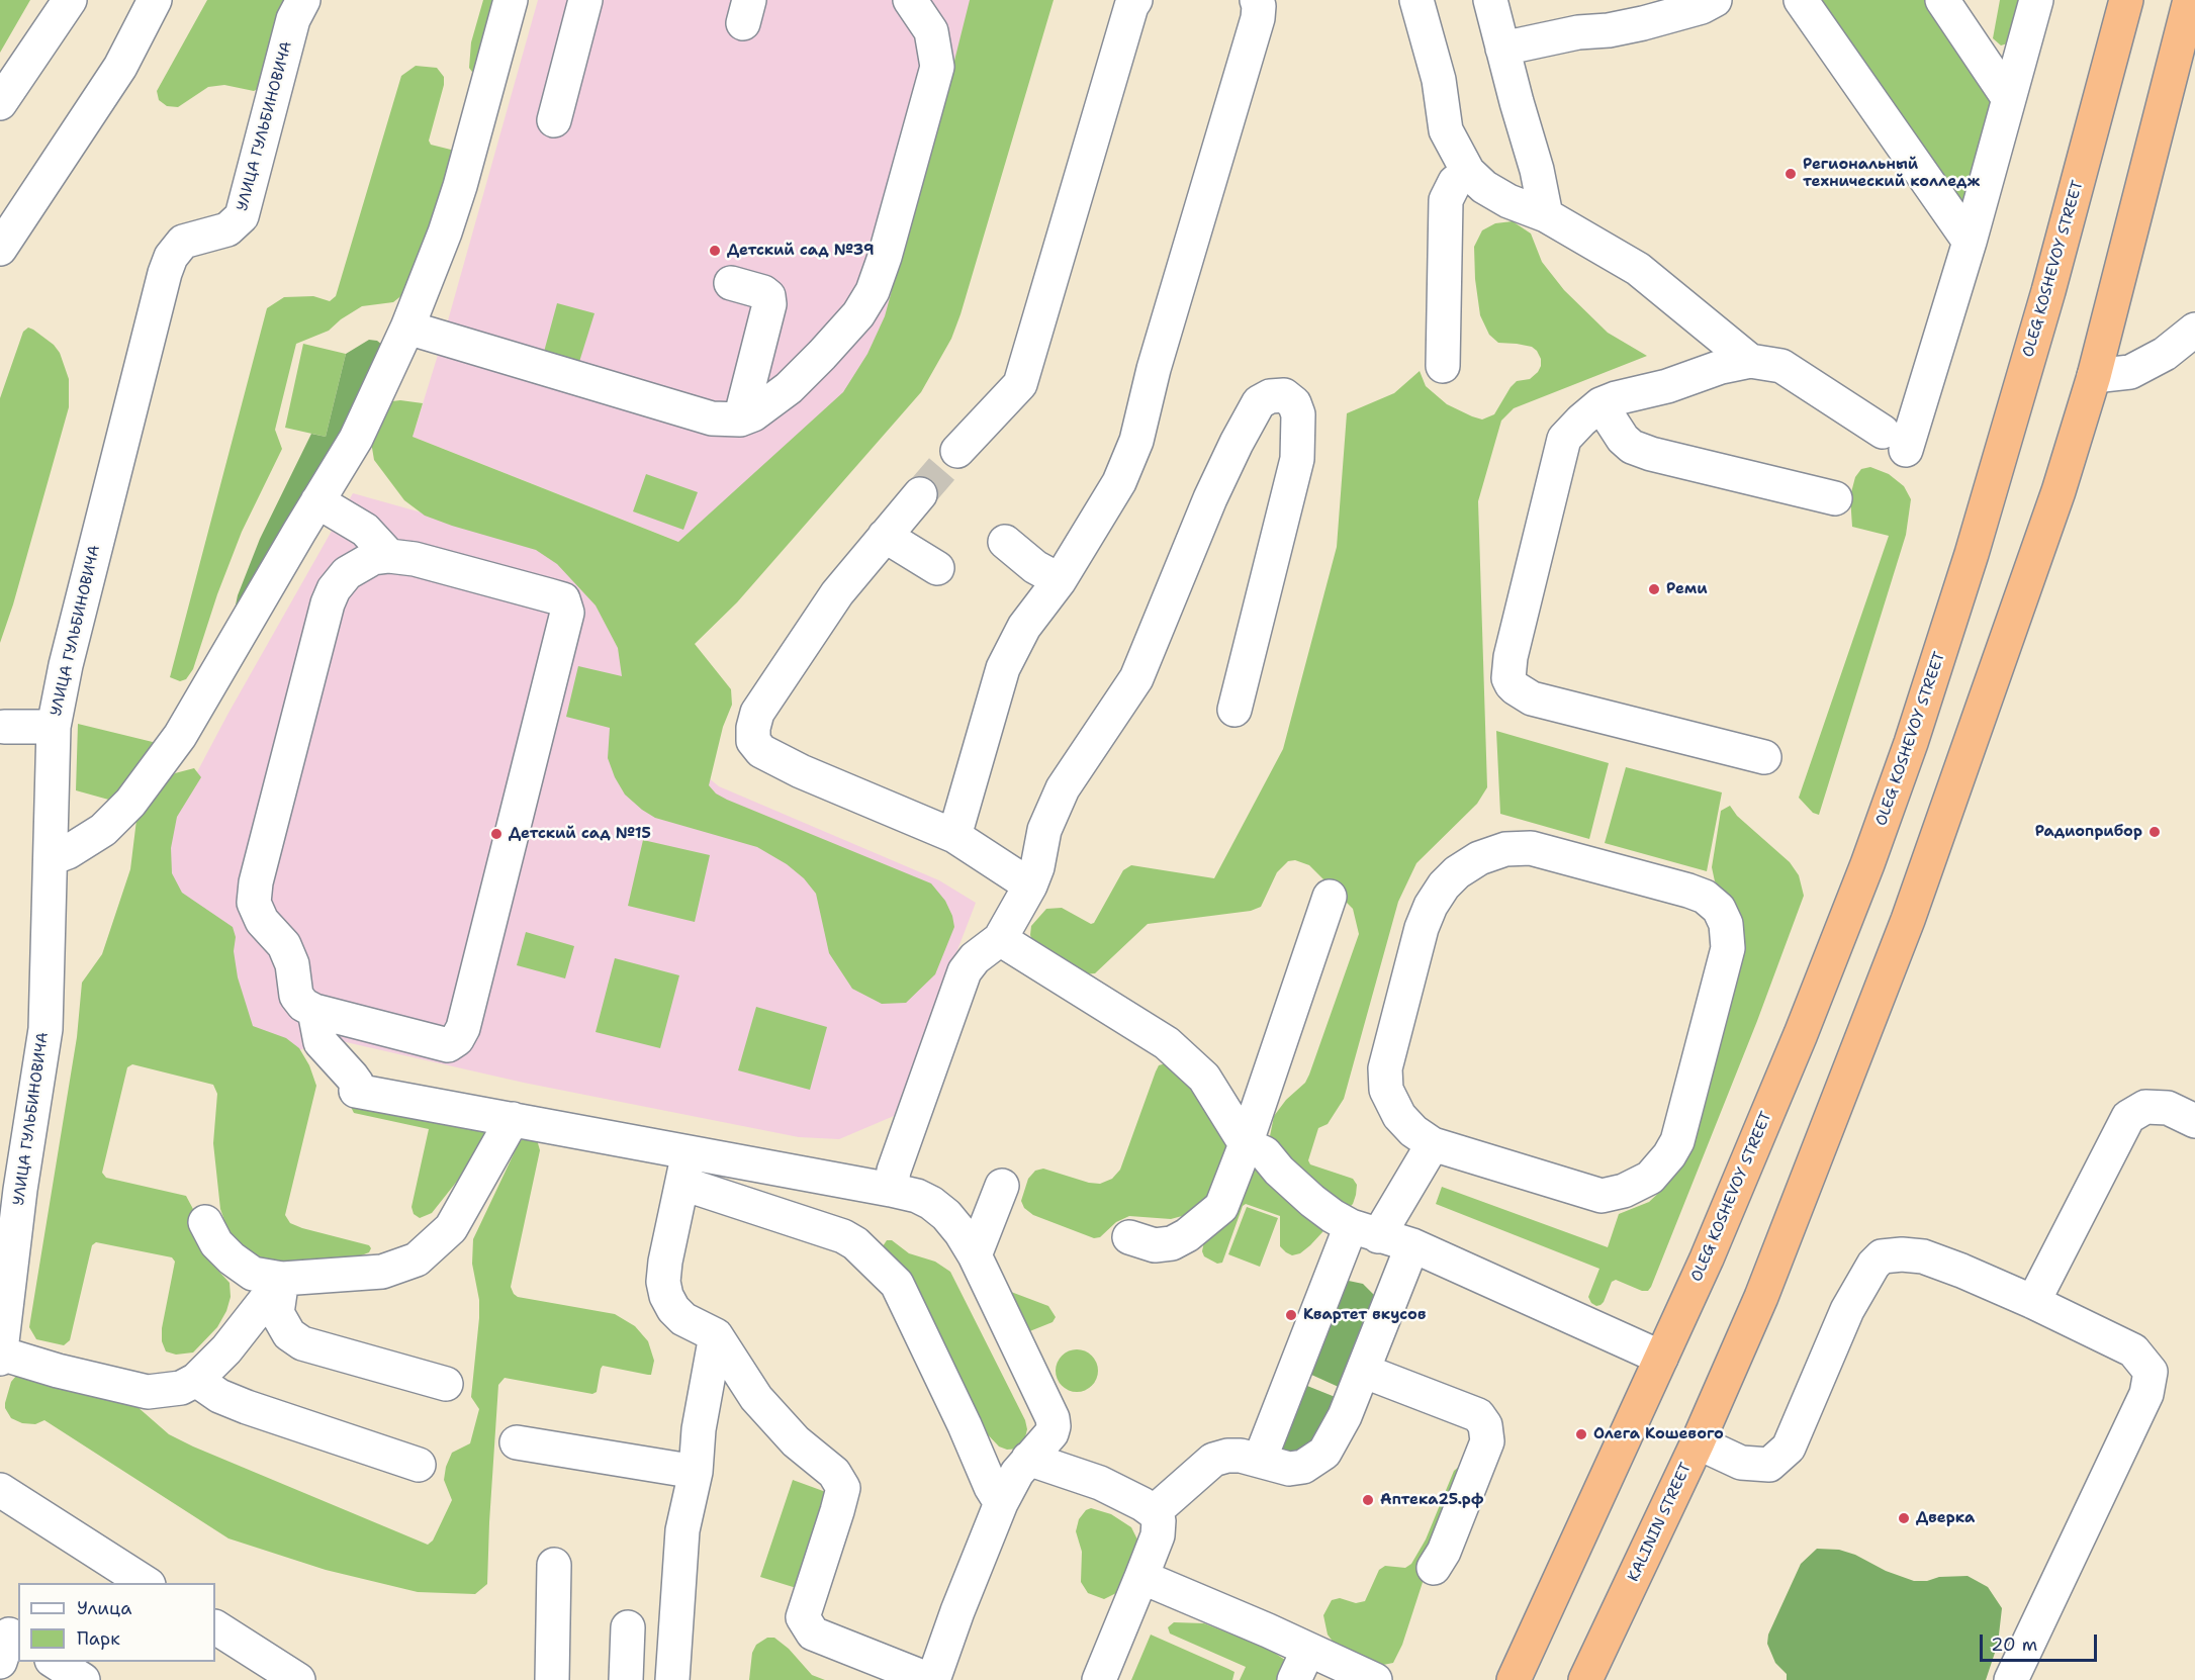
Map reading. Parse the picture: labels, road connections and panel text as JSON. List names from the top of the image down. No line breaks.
{"streets":{"highway":["OLEG KOSHEVOY STREET","KALININ STREET"],"street":["УЛИЦА ГУЛЬБИНОВИЧА"]},"places":["Региональный технический колледж","Детский сад №39","Реми","Радиоприбор","Детский сад №15","Квартет вкусов","Олега Кошевого","Аптека25.рф","Дверка"],"legend":["Улица","Парк"],"scale_bar":"20 m"}
